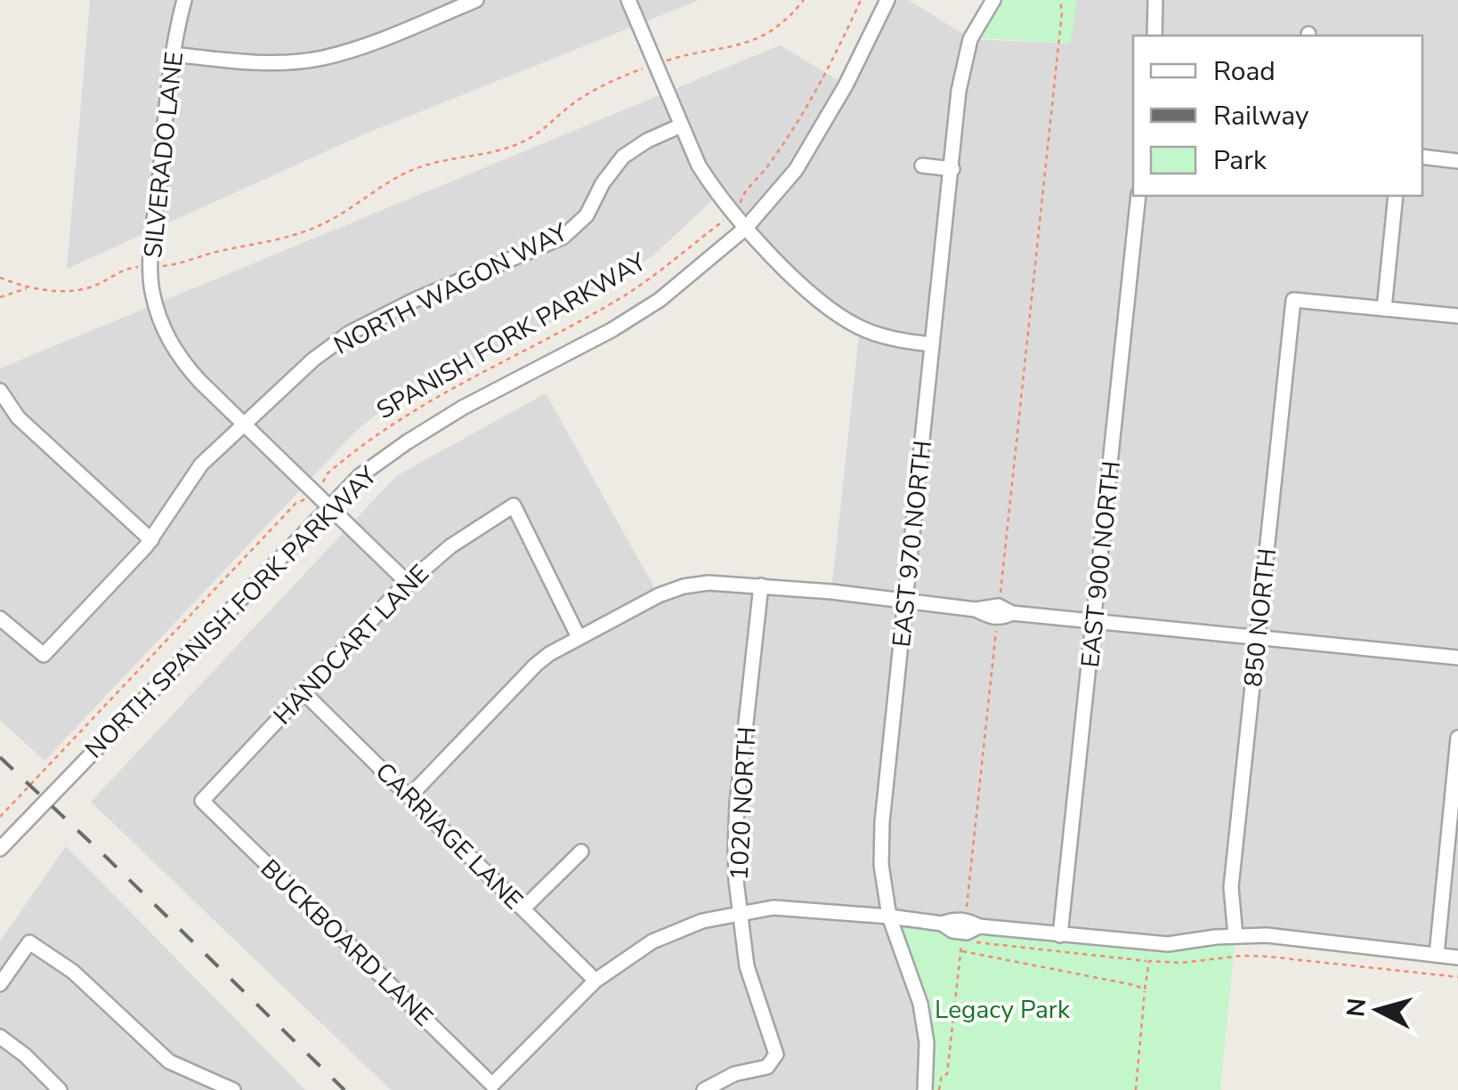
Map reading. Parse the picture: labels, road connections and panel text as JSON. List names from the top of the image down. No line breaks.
{"streets":{"street":["SILVERADO LANE","NORTH WAGON WAY","EAST 970 NORTH","EAST 900 NORTH","NORTH SPANISH FORK PARKWAY","850 NORTH","HANDCART LANE","1020 NORTH","CARRIAGE LANE","BUCKBOARD LANE"],"path":["SPANISH FORK PARKWAY"]},"crossings":[["SILVERADO LANE","NORTH WAGON WAY"],["SILVERADO LANE","NORTH SPANISH FORK PARKWAY"],["SILVERADO LANE","HANDCART LANE"],["HANDCART LANE","CARRIAGE LANE"],["HANDCART LANE","BUCKBOARD LANE"],["CARRIAGE LANE","BUCKBOARD LANE"]],"parks":["Legacy Park"],"legend":["Road","Railway","Park"],"north":"left"}
